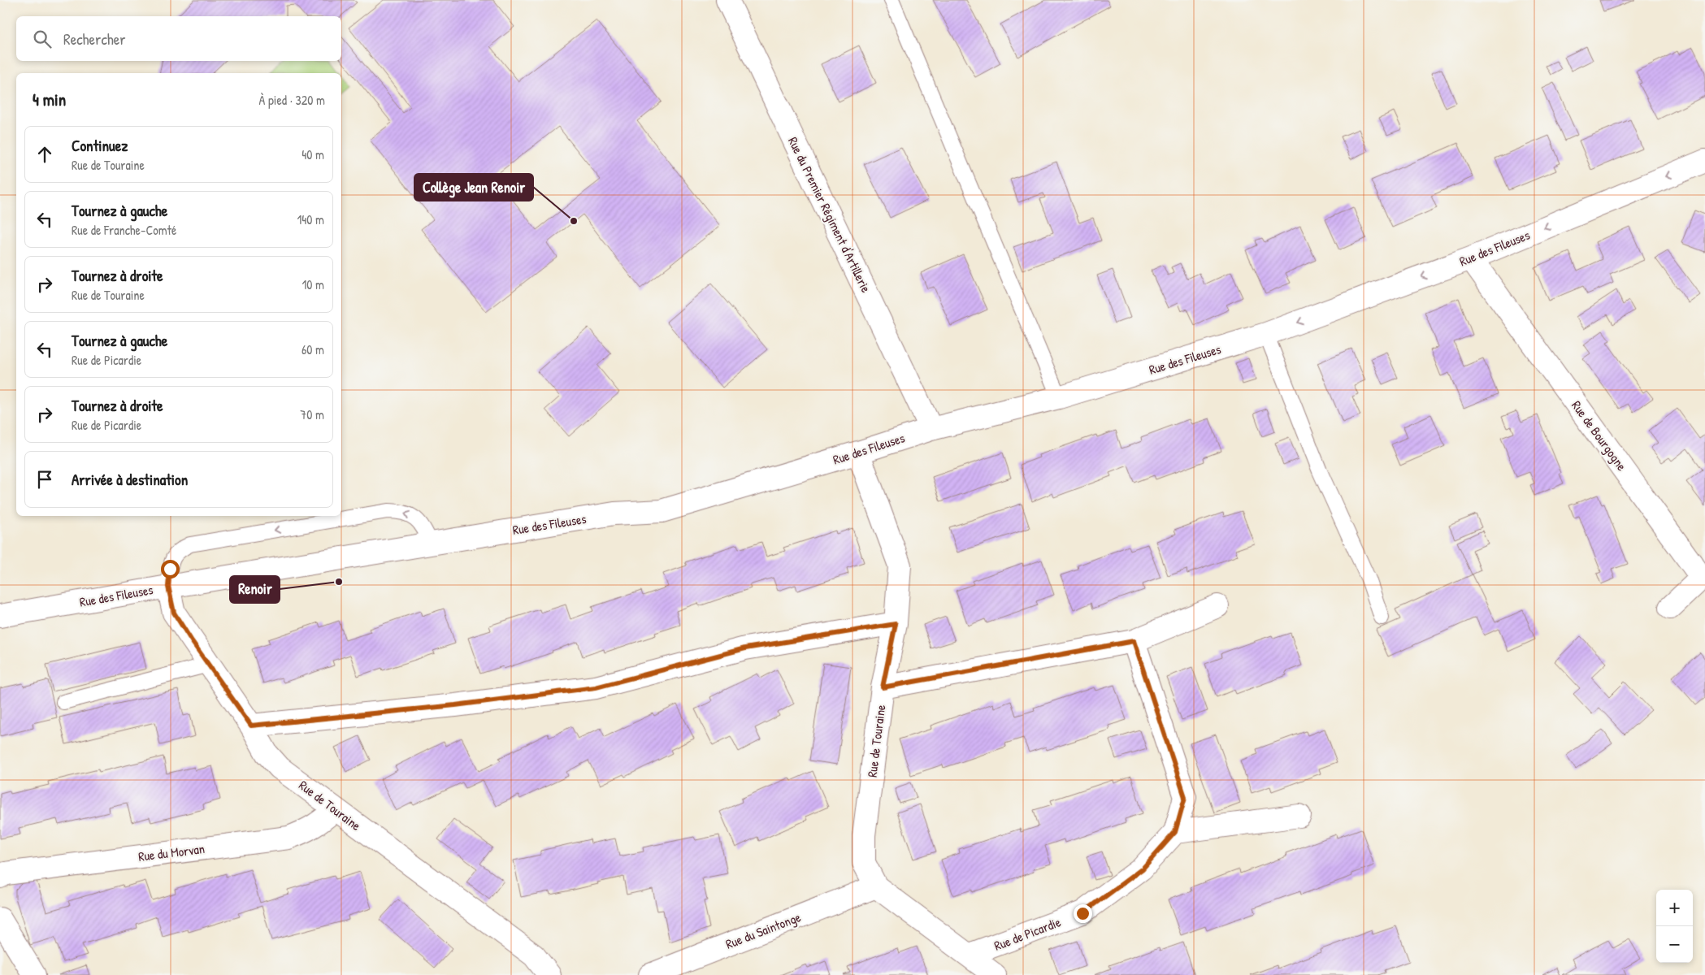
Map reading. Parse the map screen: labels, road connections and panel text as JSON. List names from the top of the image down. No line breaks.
{"streets":{"street":["Rue du Premier Régiment d'Artillerie","Rue des Fileuses","Rue de Bourgogne","Rue de Touraine","Rue du Morvan","Rue du Saintonge","Rue de Picardie"]},"crossings":[["Rue du Premier Régiment d'Artillerie","Rue des Fileuses"],["Rue des Fileuses","Rue de Bourgogne"],["Rue des Fileuses","Rue de Touraine"],["Rue de Touraine","Rue du Morvan"],["Rue de Touraine","Rue du Saintonge"],["Rue de Touraine","Rue de Picardie"]],"places":["Collège Jean Renoir","Renoir"],"page":{"search":"Rechercher","heading":["4 min","À pied · 320 m"],"list":[["Continuez","Rue de Touraine","40 m"],["Tournez à gauche","Rue de Franche-Comté","140 m"],["Tournez à droite","Rue de Touraine","10 m"],["Tournez à gauche","Rue de Picardie","60 m"],["Tournez à droite","Rue de Picardie","70 m"],"Arrivée à destination"],"map_buttons":["+","−"]}}
